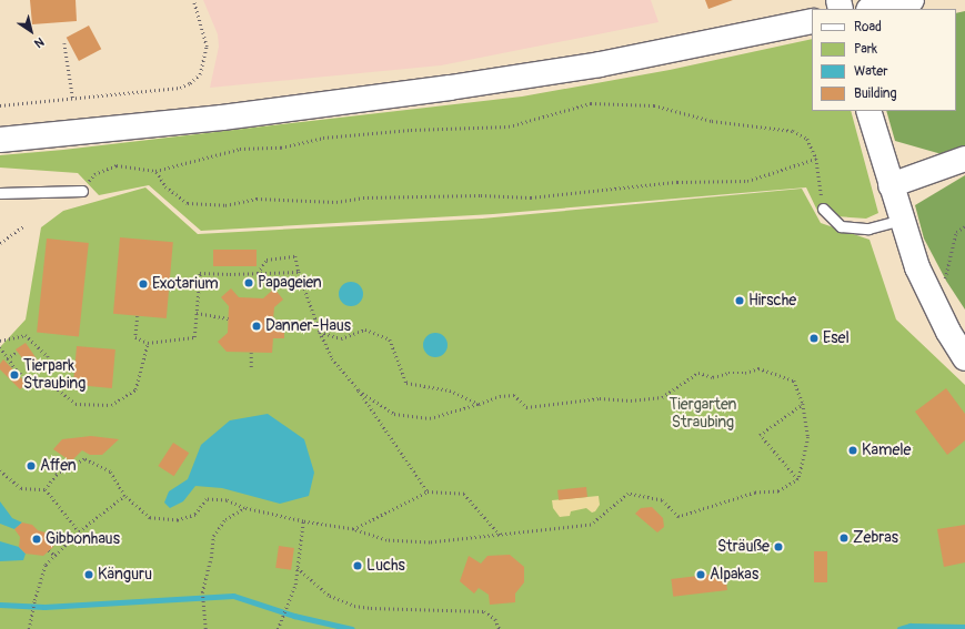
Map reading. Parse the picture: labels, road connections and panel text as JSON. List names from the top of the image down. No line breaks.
{"parks":["Tiergarten Straubing"],"places":["Papageien","Exotarium","Hirsche","Danner-Haus","Esel","Tierpark Straubing","Kamele","Affen","Zebras","Gibbonhaus","Sträuße","Luchs","Känguru","Alpakas"],"legend":["Road","Park","Water","Building"],"north":"bottom right"}
